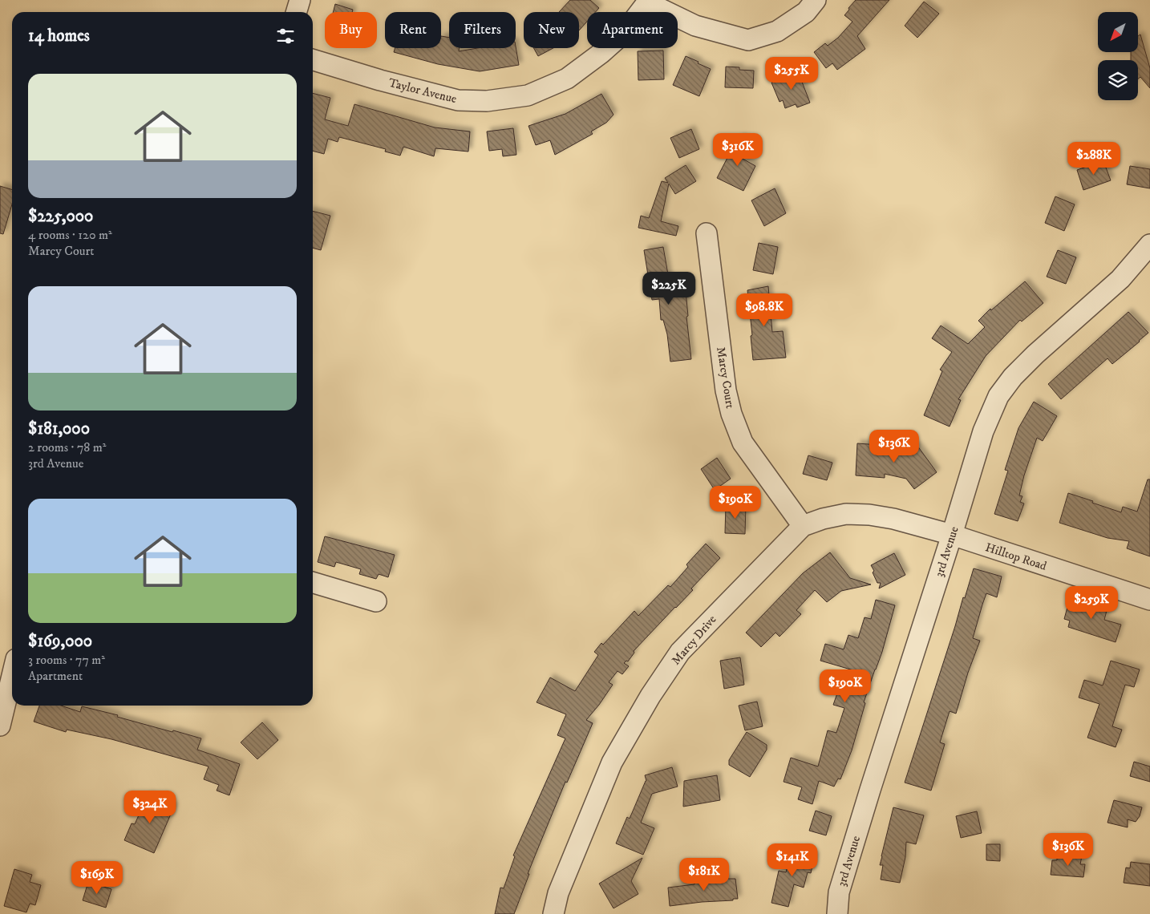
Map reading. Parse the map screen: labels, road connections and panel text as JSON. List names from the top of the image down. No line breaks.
{"streets":{"street":["Taylor Avenue","Marcy Court","3rd Avenue","Hilltop Road","Marcy Drive"]},"crossings":[["Marcy Court","Marcy Drive"],["3rd Avenue","Hilltop Road"],["3rd Avenue","Marcy Drive"],["Hilltop Road","Marcy Drive"]],"north":"bottom left","page":{"chip":["Buy","Rent","Filters","New","Apartment"],"heading":"14 homes","price":["$255K","$316K","$288K","$225K","$98.8K","$136K","$190K","$259K","$190K","$324K","$136K","$141K","$181K","$169K"],"list":[{"name":"$225,000","note":"4 rooms · 120 m² · Marcy Court"},{"name":"$181,000","note":"2 rooms · 78 m² · 3rd Avenue"},{"name":"$169,000","note":"3 rooms · 77 m² · Apartment"}]}}
